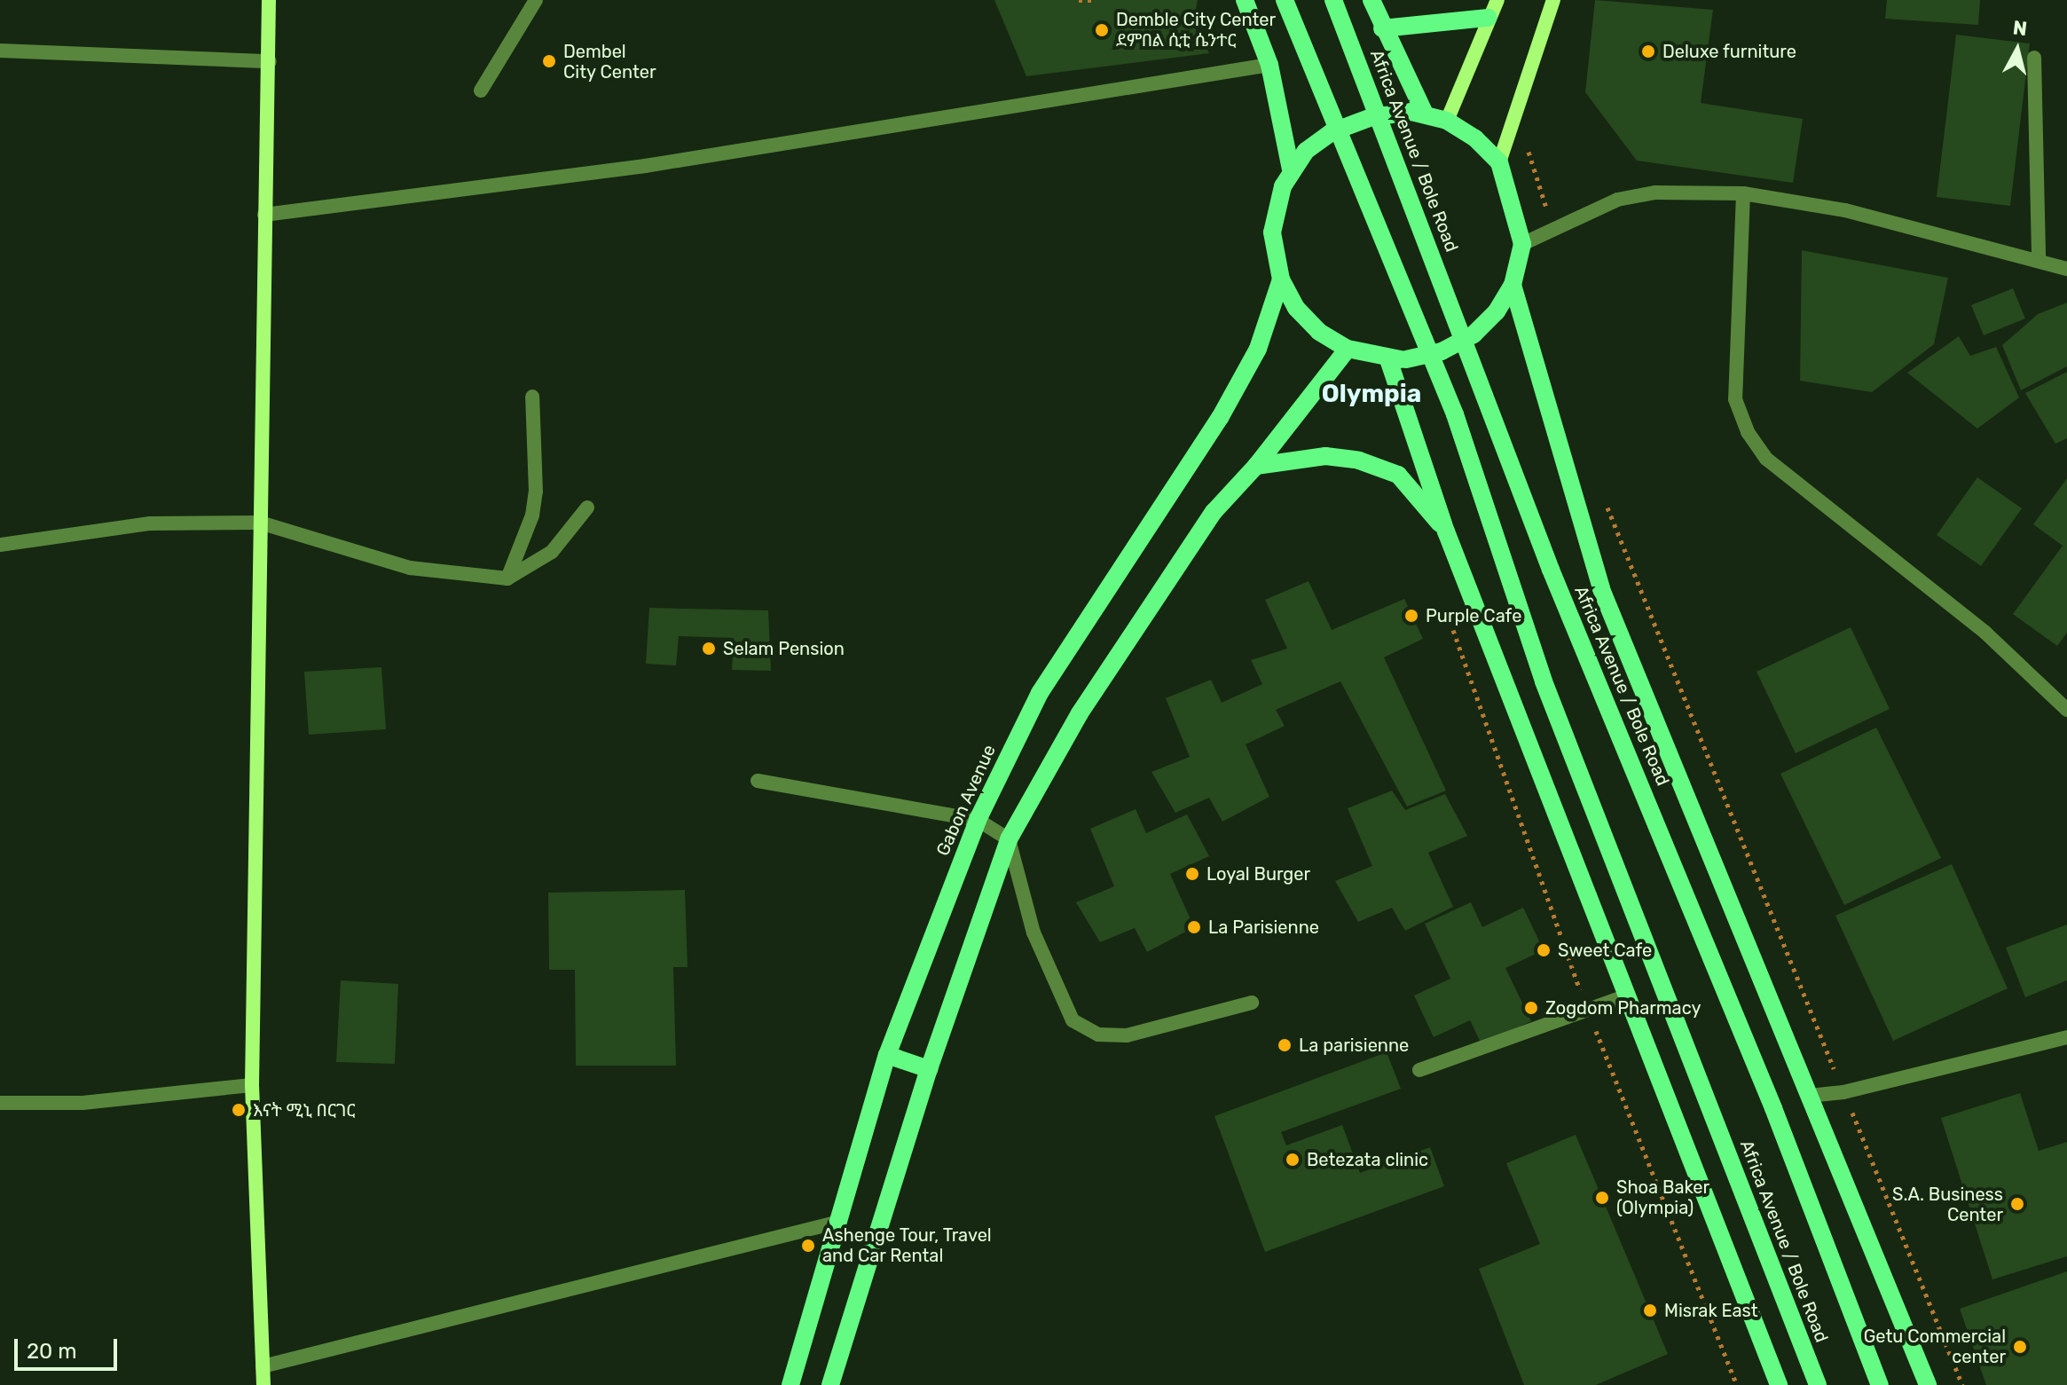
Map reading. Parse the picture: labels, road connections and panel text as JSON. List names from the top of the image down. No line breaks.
{"streets":{"main road":["Africa Avenue / Bole Road","Gabon Avenue"]},"districts":["Olympia"],"places":["Demble City Center ደምበል ሲቲ ሴንተር","Deluxe furniture","Dembel City Center","Purple Cafe","Selam Pension","Loyal Burger","La Parisienne","Sweet Cafe","Zogdom Pharmacy","La parisienne","እናት ሚኒ በርገር","Betezata clinic","Shoa Baker (Olympia)","S.A. Business Center","Ashenge Tour, Travel and Car Rental","Misrak East","Getu Commercial center"],"scale_bar":"20 m","north":"top"}
